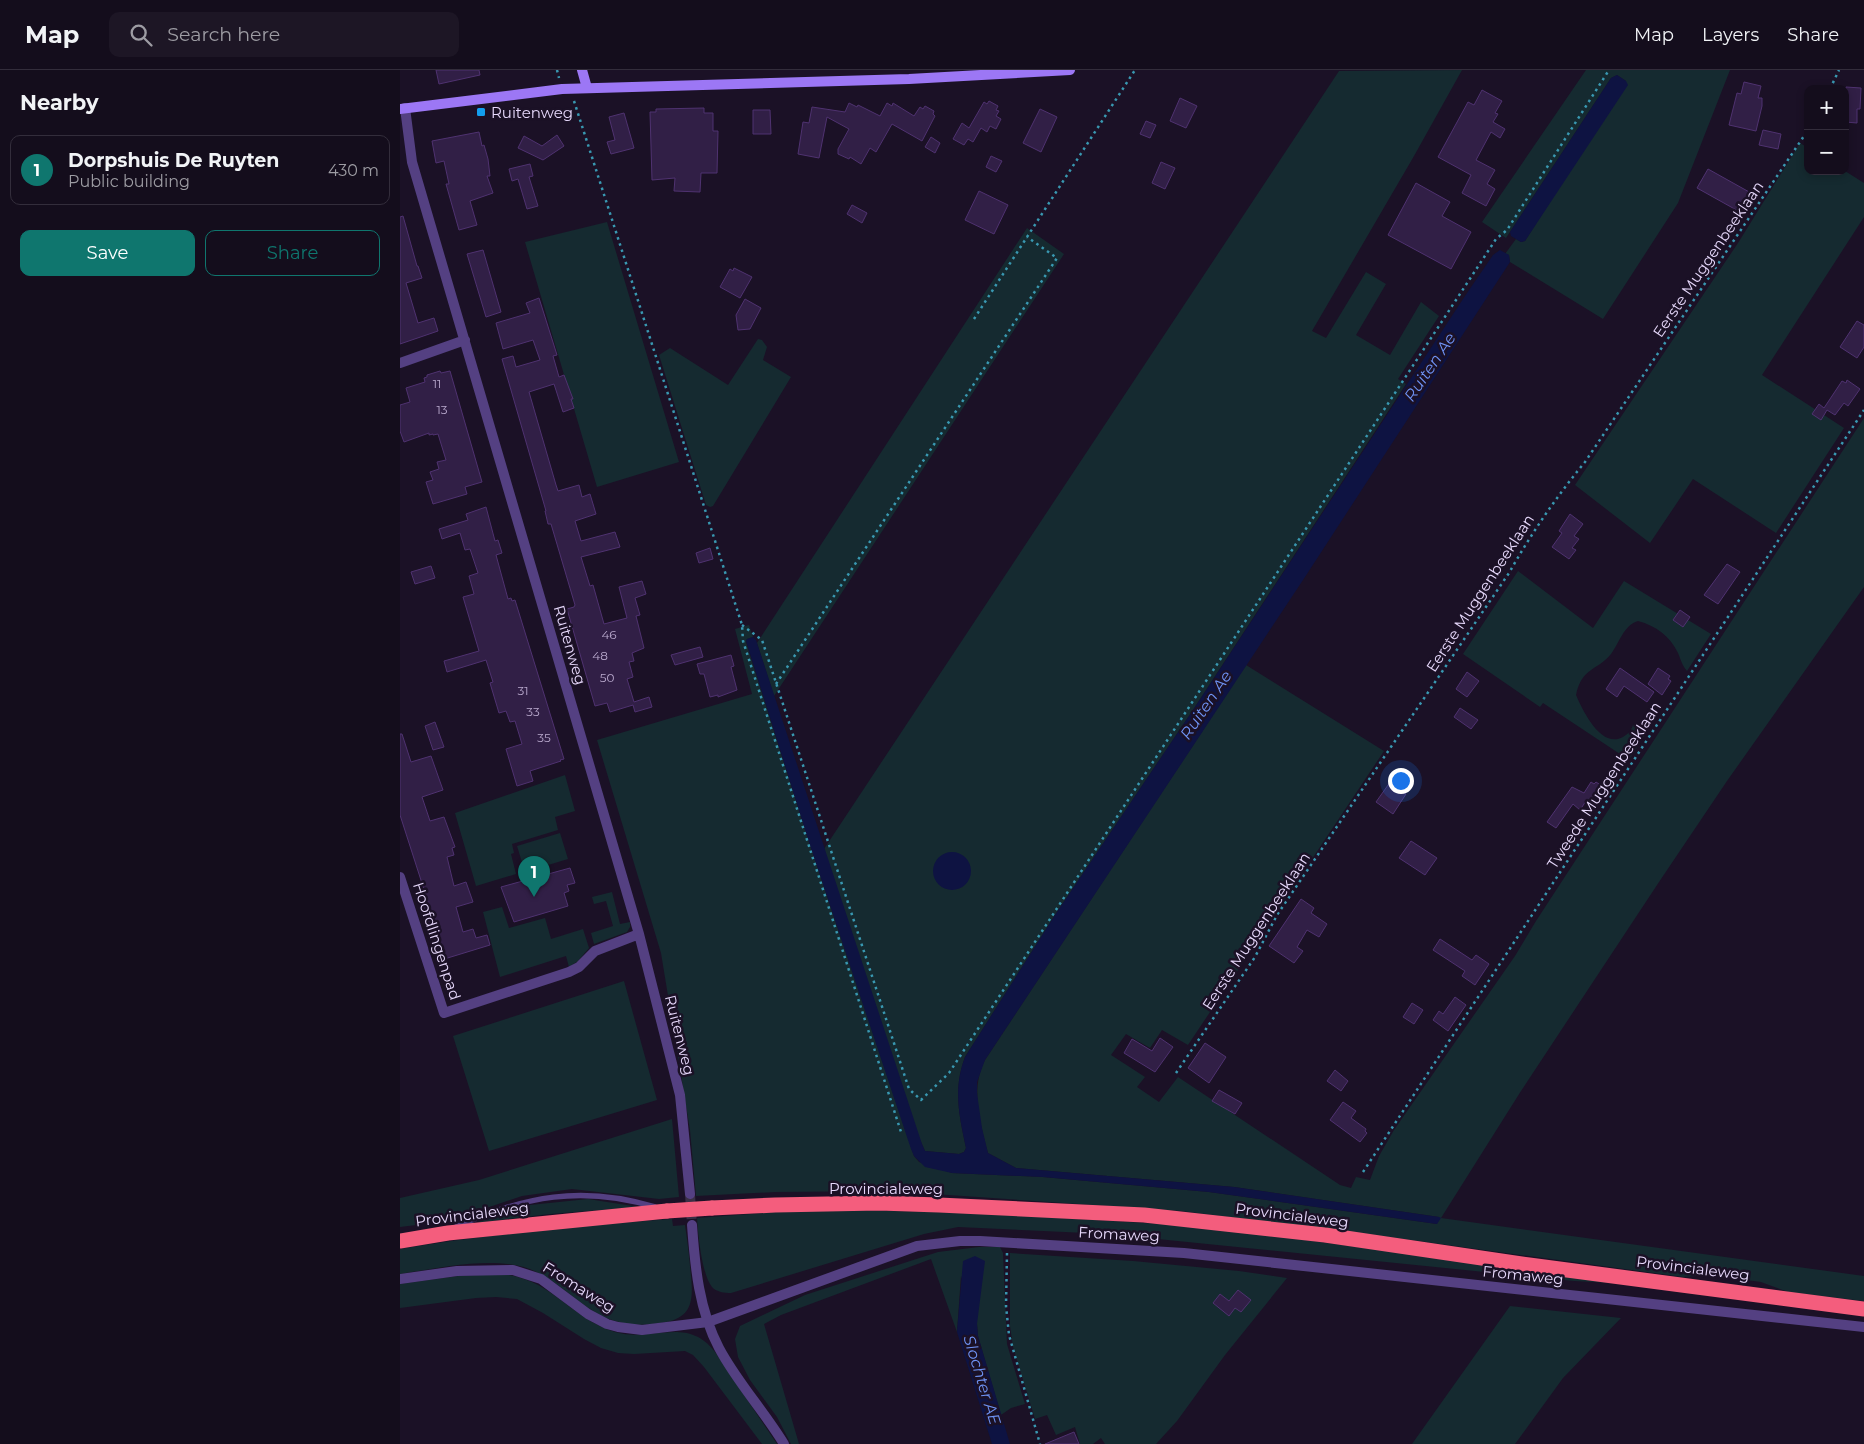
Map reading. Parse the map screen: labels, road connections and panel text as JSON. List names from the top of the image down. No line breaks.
{"streets":{"highway":["Provincialeweg"],"street":["Ruitenweg","Hoofdlingenpad","Fromaweg"],"path":["Eerste Muggenbeeklaan","Tweede Muggenbeeklaan"]},"crossings":[["Ruitenweg","Hoofdlingenpad"]],"water":["Ruiten Ae","Slochter AE"],"places":{"transit":["Ruitenweg"]},"house_numbers":["11","13","46","48","50","31","33","35"],"page":{"header":"Map","search":"Search here","nav":["Map","Layers","Share"],"heading":"Nearby","map_buttons":["+","−"],"list":[{"mark":"1","name":"Dorpshuis De Ruyten","note":"Public building","value":"430 m"}],"buttons":["Save","Share"],"pins":"1"}}
